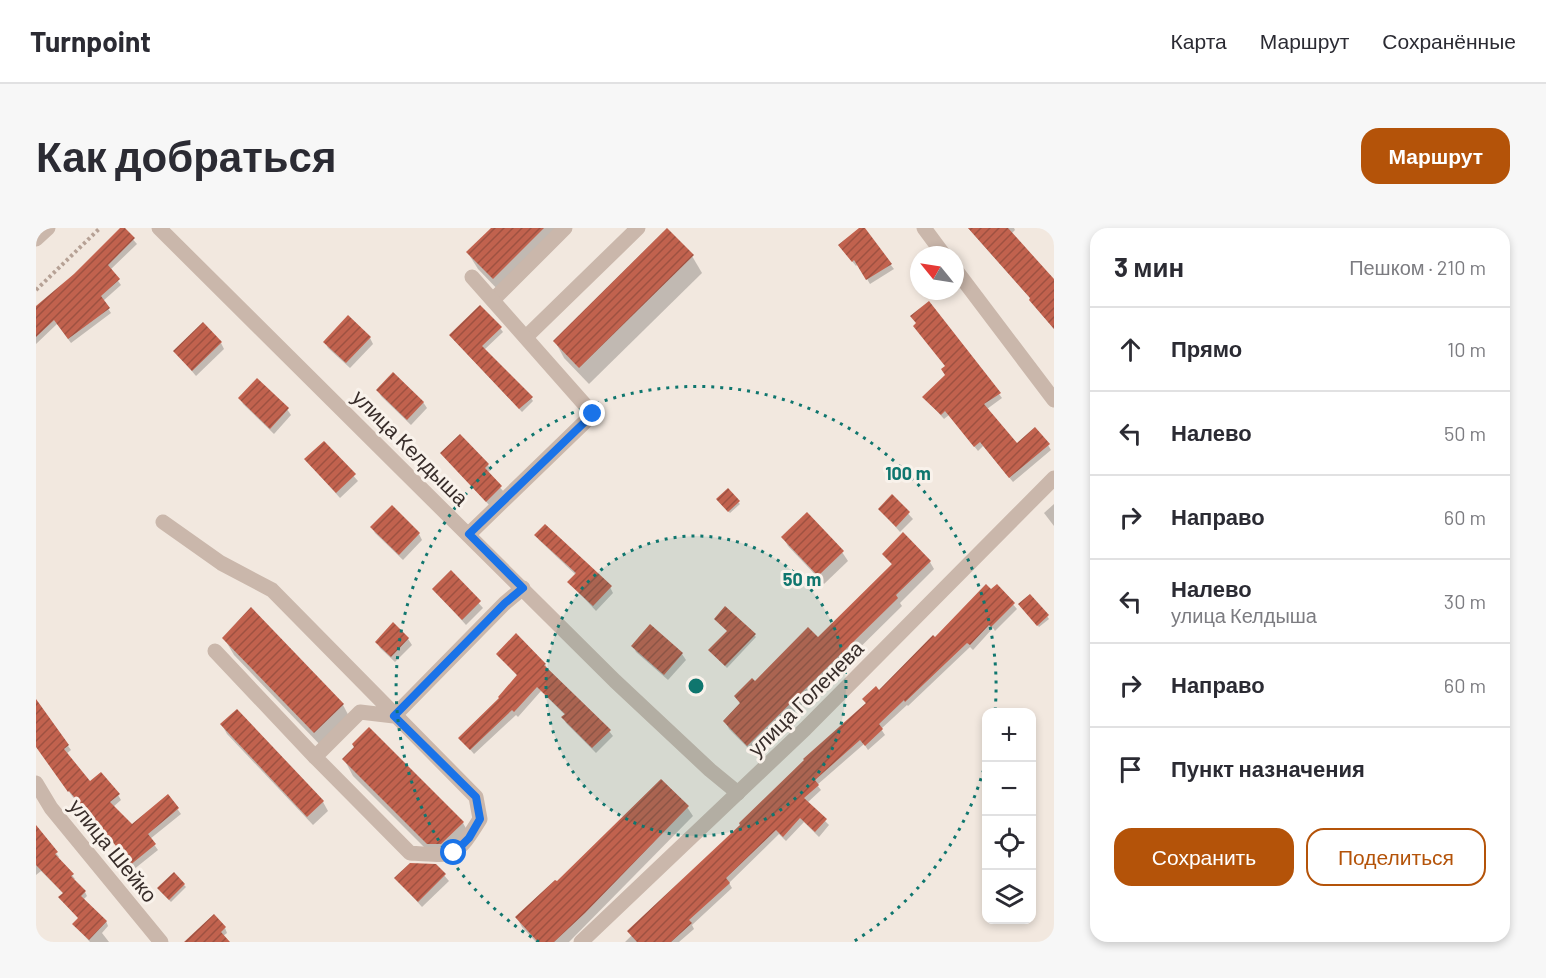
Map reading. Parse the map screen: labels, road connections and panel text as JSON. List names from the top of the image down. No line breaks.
{"streets":{"street":["улица Келдыша","улица Голенева","улица Шейко"]},"crossings":[["улица Келдыша","улица Голенева"]],"north":"top left","page":{"header":"Turnpoint","nav":["Карта","Маршрут","Сохранённые"],"buttons":["Маршрут",["Сохранить","Поделиться"]],"title":"Как добраться","heading":["3 мин","Пешком · 210 m"],"list":[["Прямо","10 m"],["Налево","50 m"],["Направо","60 m"],["Налево","улица Келдыша","30 m"],["Направо","60 m"],"Пункт назначения"],"map_buttons":["+","−"]},"rings":["100 m","50 m"]}
